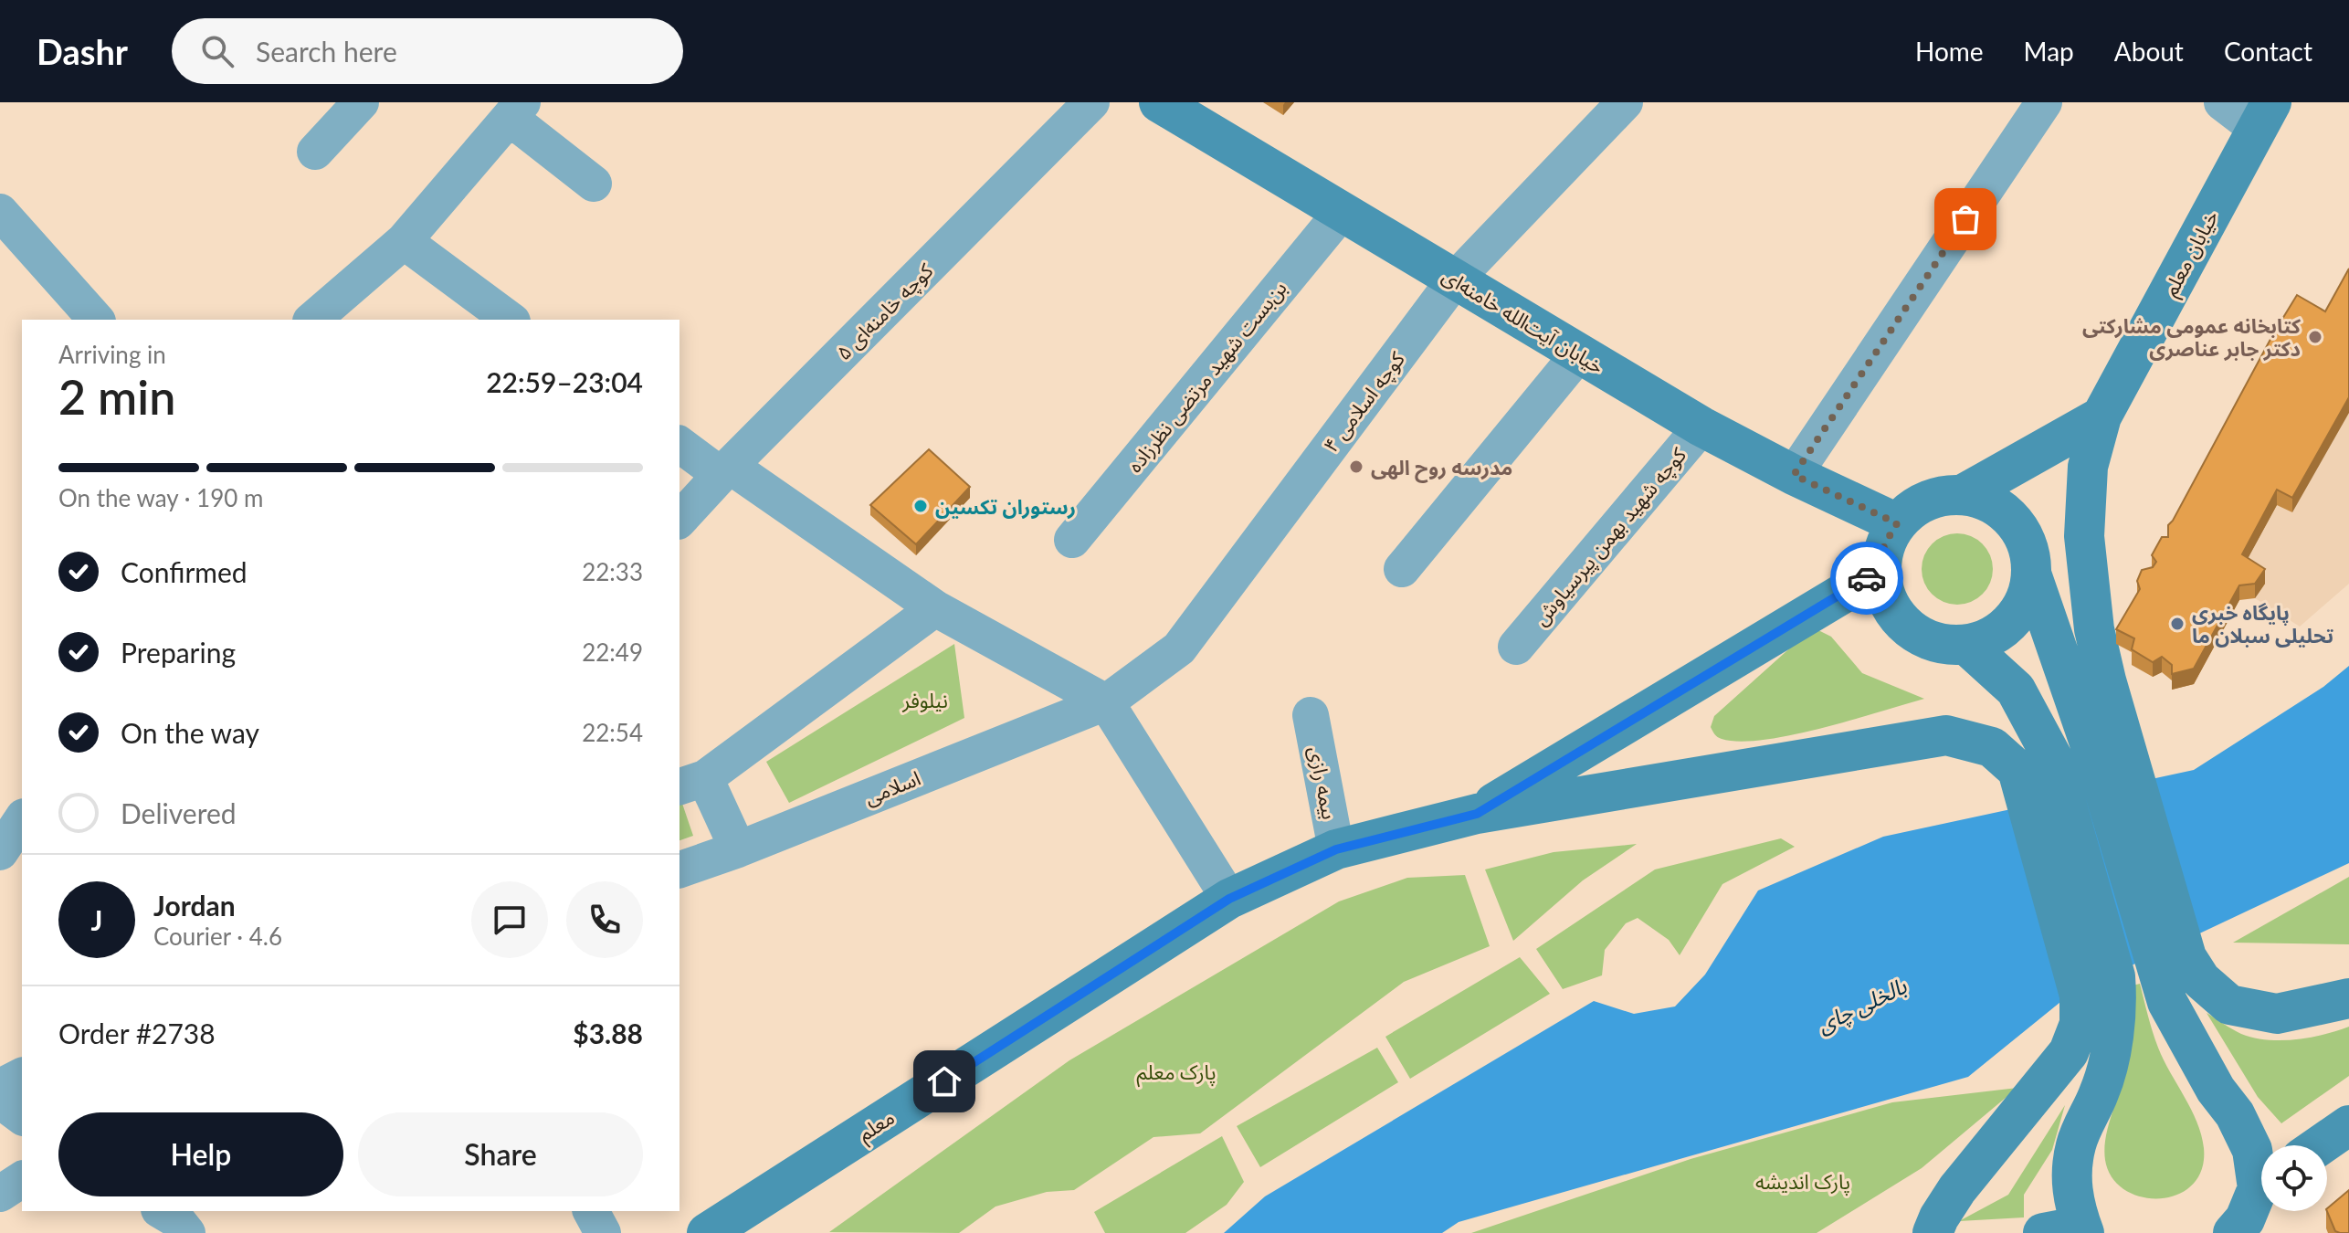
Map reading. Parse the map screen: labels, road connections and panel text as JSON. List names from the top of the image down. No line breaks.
{"streets":{"main road":["خیابان معلم","خیابان آیت‌الله خامنه‌ای","معلم"],"street":["کوچه خامنه‌ای ۵","بن‌بست شهید مرتضی نظرزاده","کوچه اسلامی ۴","کوچه شهید بهمن پیرسیاوش","بیمه رازی","اسلامی"]},"crossings":[["خیابان آیت‌الله خامنه‌ای","بن‌بست شهید مرتضی نظرزاده"],["خیابان آیت‌الله خامنه‌ای","کوچه اسلامی ۴"],["خیابان آیت‌الله خامنه‌ای","کوچه شهید بهمن پیرسیاوش"],["کوچه اسلامی ۴","اسلامی"],["بیمه رازی","معلم"]],"water":["بالخلی چای"],"parks":["نیلوفر","پارک معلم","پارک اندیشه"],"places":["کتابخانه عمومی مشارکتی دکتر جابر عناصری","مدرسه روح الهی","رستوران تکسین","پایگاه خبری تحلیلی سبلان ما"],"page":{"header":"Dashr","search":"Search here","nav":["Home","Map","About","Contact"],"heading":["2 min","Arriving in","22:59–23:04"],"panel":["Jordan","Courier · 4.6","Order #2738","$3.88"],"bar":"On the way · 190 m","list":[["Confirmed","22:33"],["Preparing","22:49"],["On the way","22:54"],"Delivered"],"round":"J","buttons":["Help","Share"]}}
